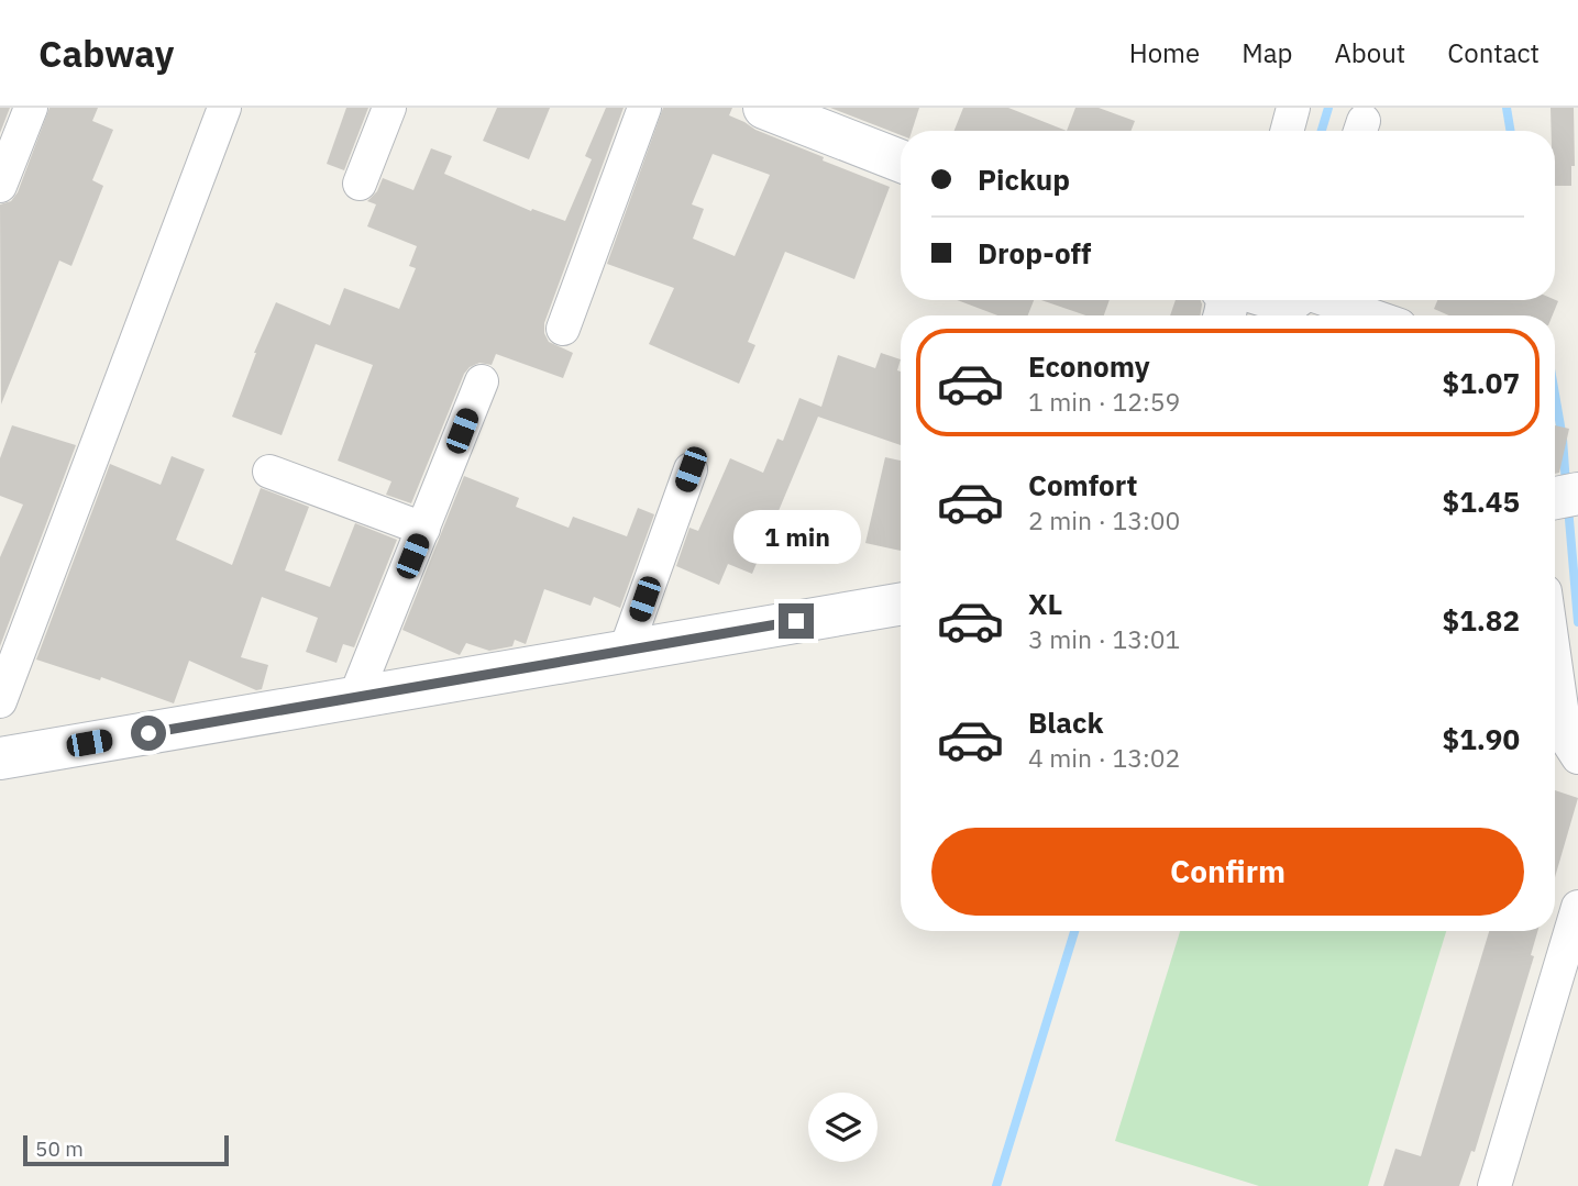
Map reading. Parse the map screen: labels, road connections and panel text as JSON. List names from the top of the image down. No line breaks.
{"scale_bar":"50 m","page":{"header":"Cabway","nav":["Home","Map","About","Contact"],"banner":["Pickup","Drop-off"],"list":[{"name":"Economy","note":"1 min · 12:59","value":"$1.07"},{"name":"Comfort","note":"2 min · 13:00","value":"$1.45"},{"name":"XL","note":"3 min · 13:01","value":"$1.82"},{"name":"Black","note":"4 min · 13:02","value":"$1.90"}],"bubble":"1 min","buttons":"Confirm","scale":"50 m"}}
